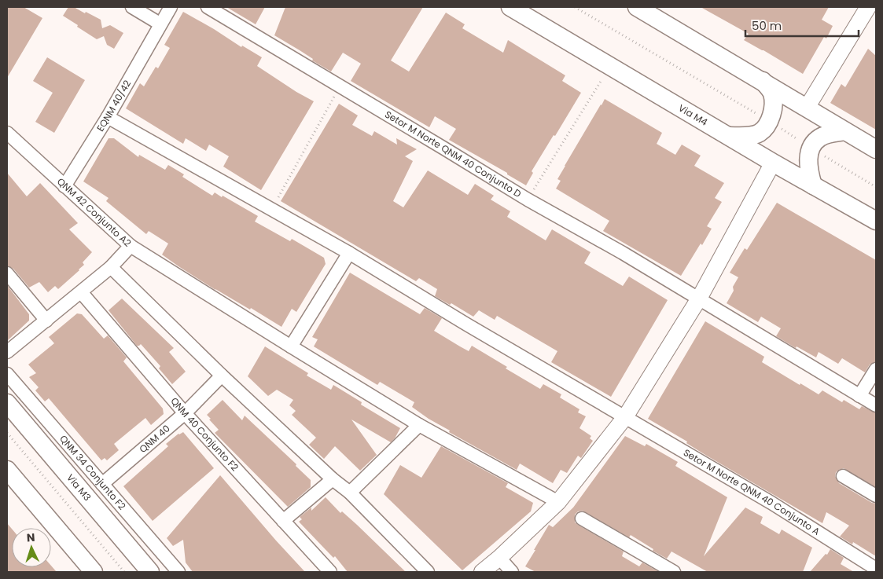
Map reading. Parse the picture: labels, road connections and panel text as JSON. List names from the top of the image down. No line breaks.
{"streets":{"main road":["Via M4","Via M3"],"street":["EQNM 40/42","Setor M Norte QNM 40 Conjunto D","QNM 42 Conjunto A2","QNM 40 Conjunto F2","QNM 40","QNM 34 Conjunto F2","Setor M Norte QNM 40 Conjunto A"]},"crossings":[["EQNM 40/42","QNM 42 Conjunto A2"],["EQNM 40/42","Setor M Norte QNM 40 Conjunto A"],["QNM 42 Conjunto A2","QNM 40 Conjunto F2"],["QNM 40 Conjunto F2","QNM 40"],["QNM 40","QNM 34 Conjunto F2"]],"scale_bar":"50 m","north":"top"}
